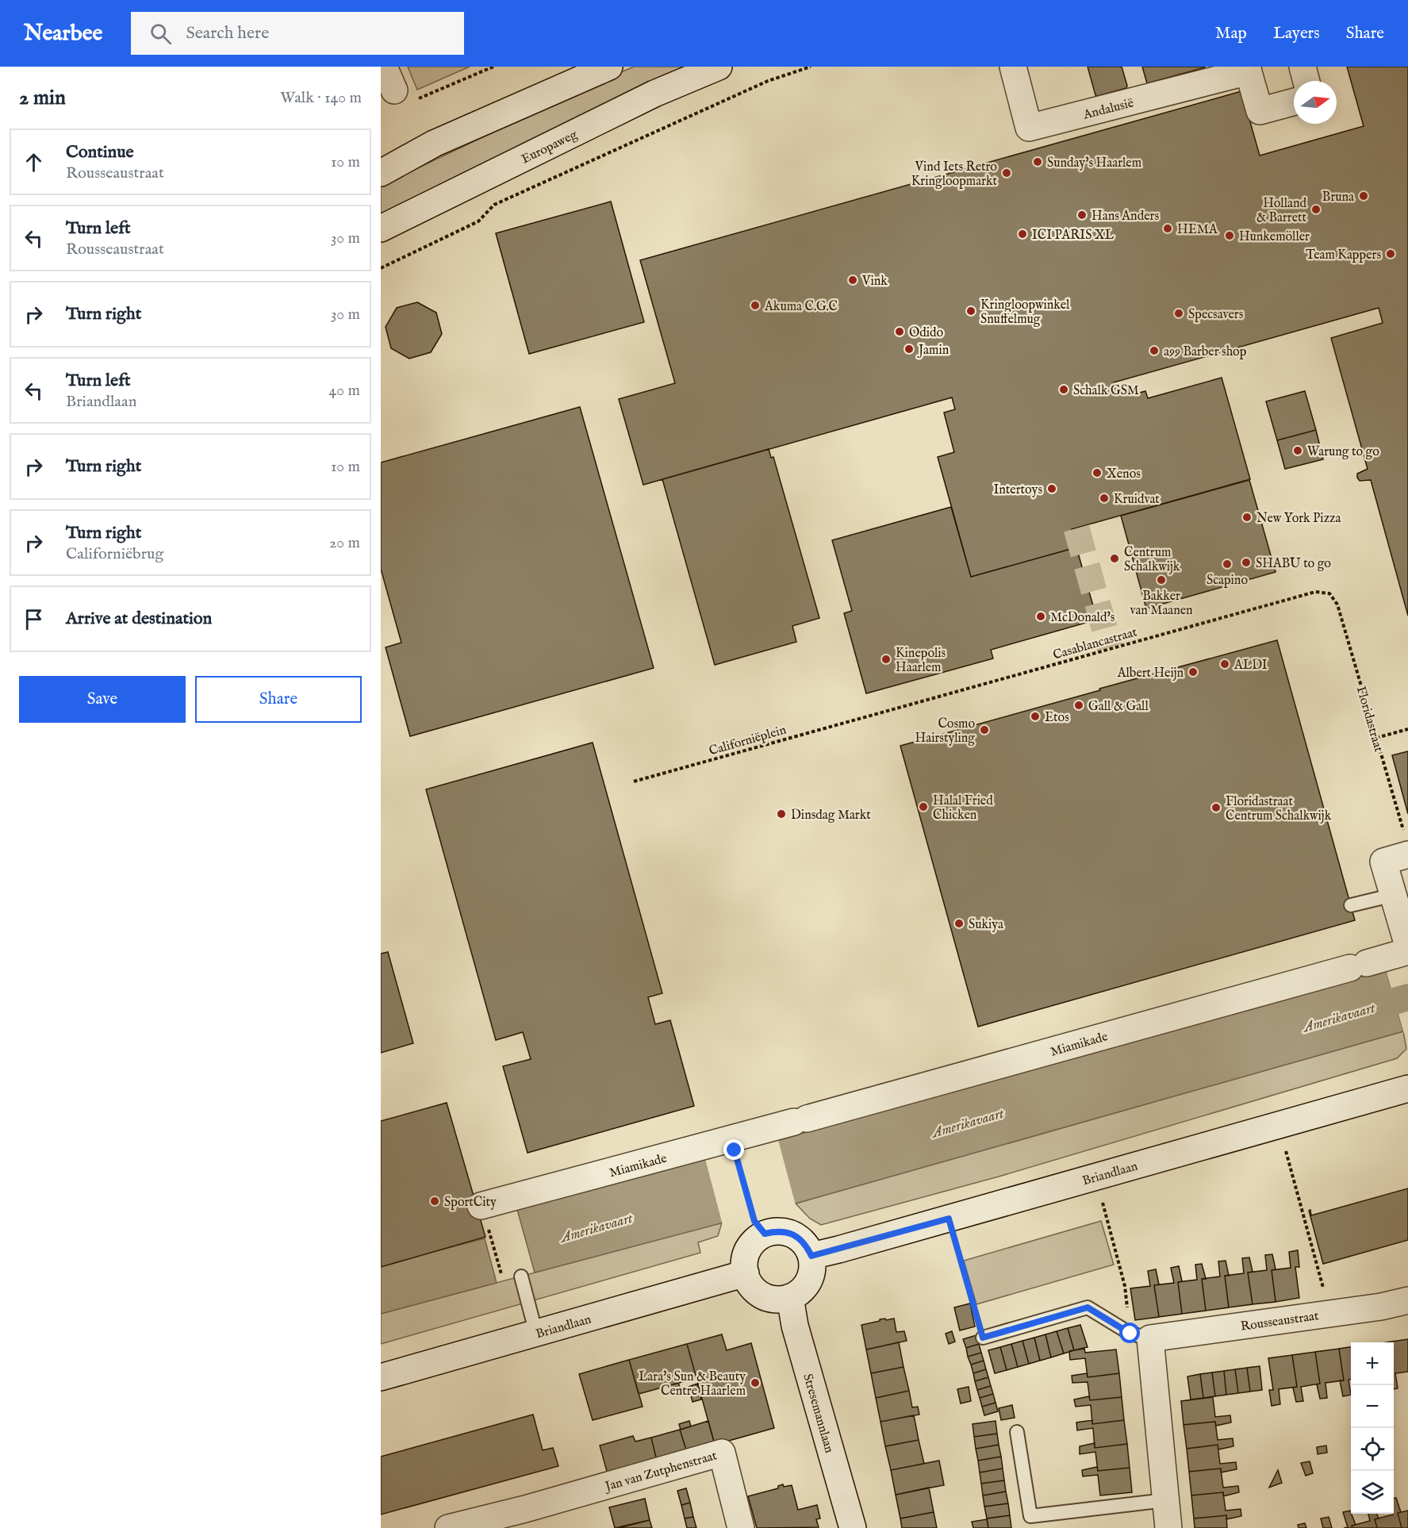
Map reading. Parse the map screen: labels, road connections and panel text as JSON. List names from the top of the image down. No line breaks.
{"streets":{"street":["Andalusië","Europaweg","Miamikade","Briandlaan","Rousseaustraat","Stresemannlaan","Jan van Zutphenstraat"],"path":["Casablancastraat","Floridastraat","Californiëplein"]},"crossings":[["Casablancastraat","Floridastraat"],["Casablancastraat","Californiëplein"],["Briandlaan","Stresemannlaan"]],"water":["Amerikavaart"],"places":["Sunday's Haarlem","Vind Iets Retro Kringloopmarkt","Bruna","Holland & Barrett","Hans Anders","HEMA","ICI PARIS XL","Hunkemöller","Team Kappers","Vink","Akuma C.G.C","Kringloopwinkel Snuffelmug","Specsavers","Odido","Jamin","a99 Barber shop","Schalk GSM","Warung to go","Xenos","Intertoys","Kruidvat","New York Pizza","Centrum Schalkwijk","SHABU to go","Scapino","Bakker van Maanen","McDonald's","Kinepolis Haarlem","ALDI","Albert Heijn","Gall & Gall","Etos","Cosmo Hairstyling","Halal Fried Chicken","Floridastraat Centrum Schalkwijk","Dinsdag Markt","Sukiya","SportCity","Lara's Sun & Beauty Centre Haarlem"],"north":"right","page":{"header":"Nearbee","search":"Search here","nav":["Map","Layers","Share"],"heading":["2 min","Walk · 140 m"],"list":[["Continue","Rousseaustraat","10 m"],["Turn left","Rousseaustraat","30 m"],["Turn right","30 m"],["Turn left","Briandlaan","40 m"],["Turn right","10 m"],["Turn right","Californiëbrug","20 m"],"Arrive at destination"],"buttons":["Save","Share"],"map_buttons":["+","−"]}}
